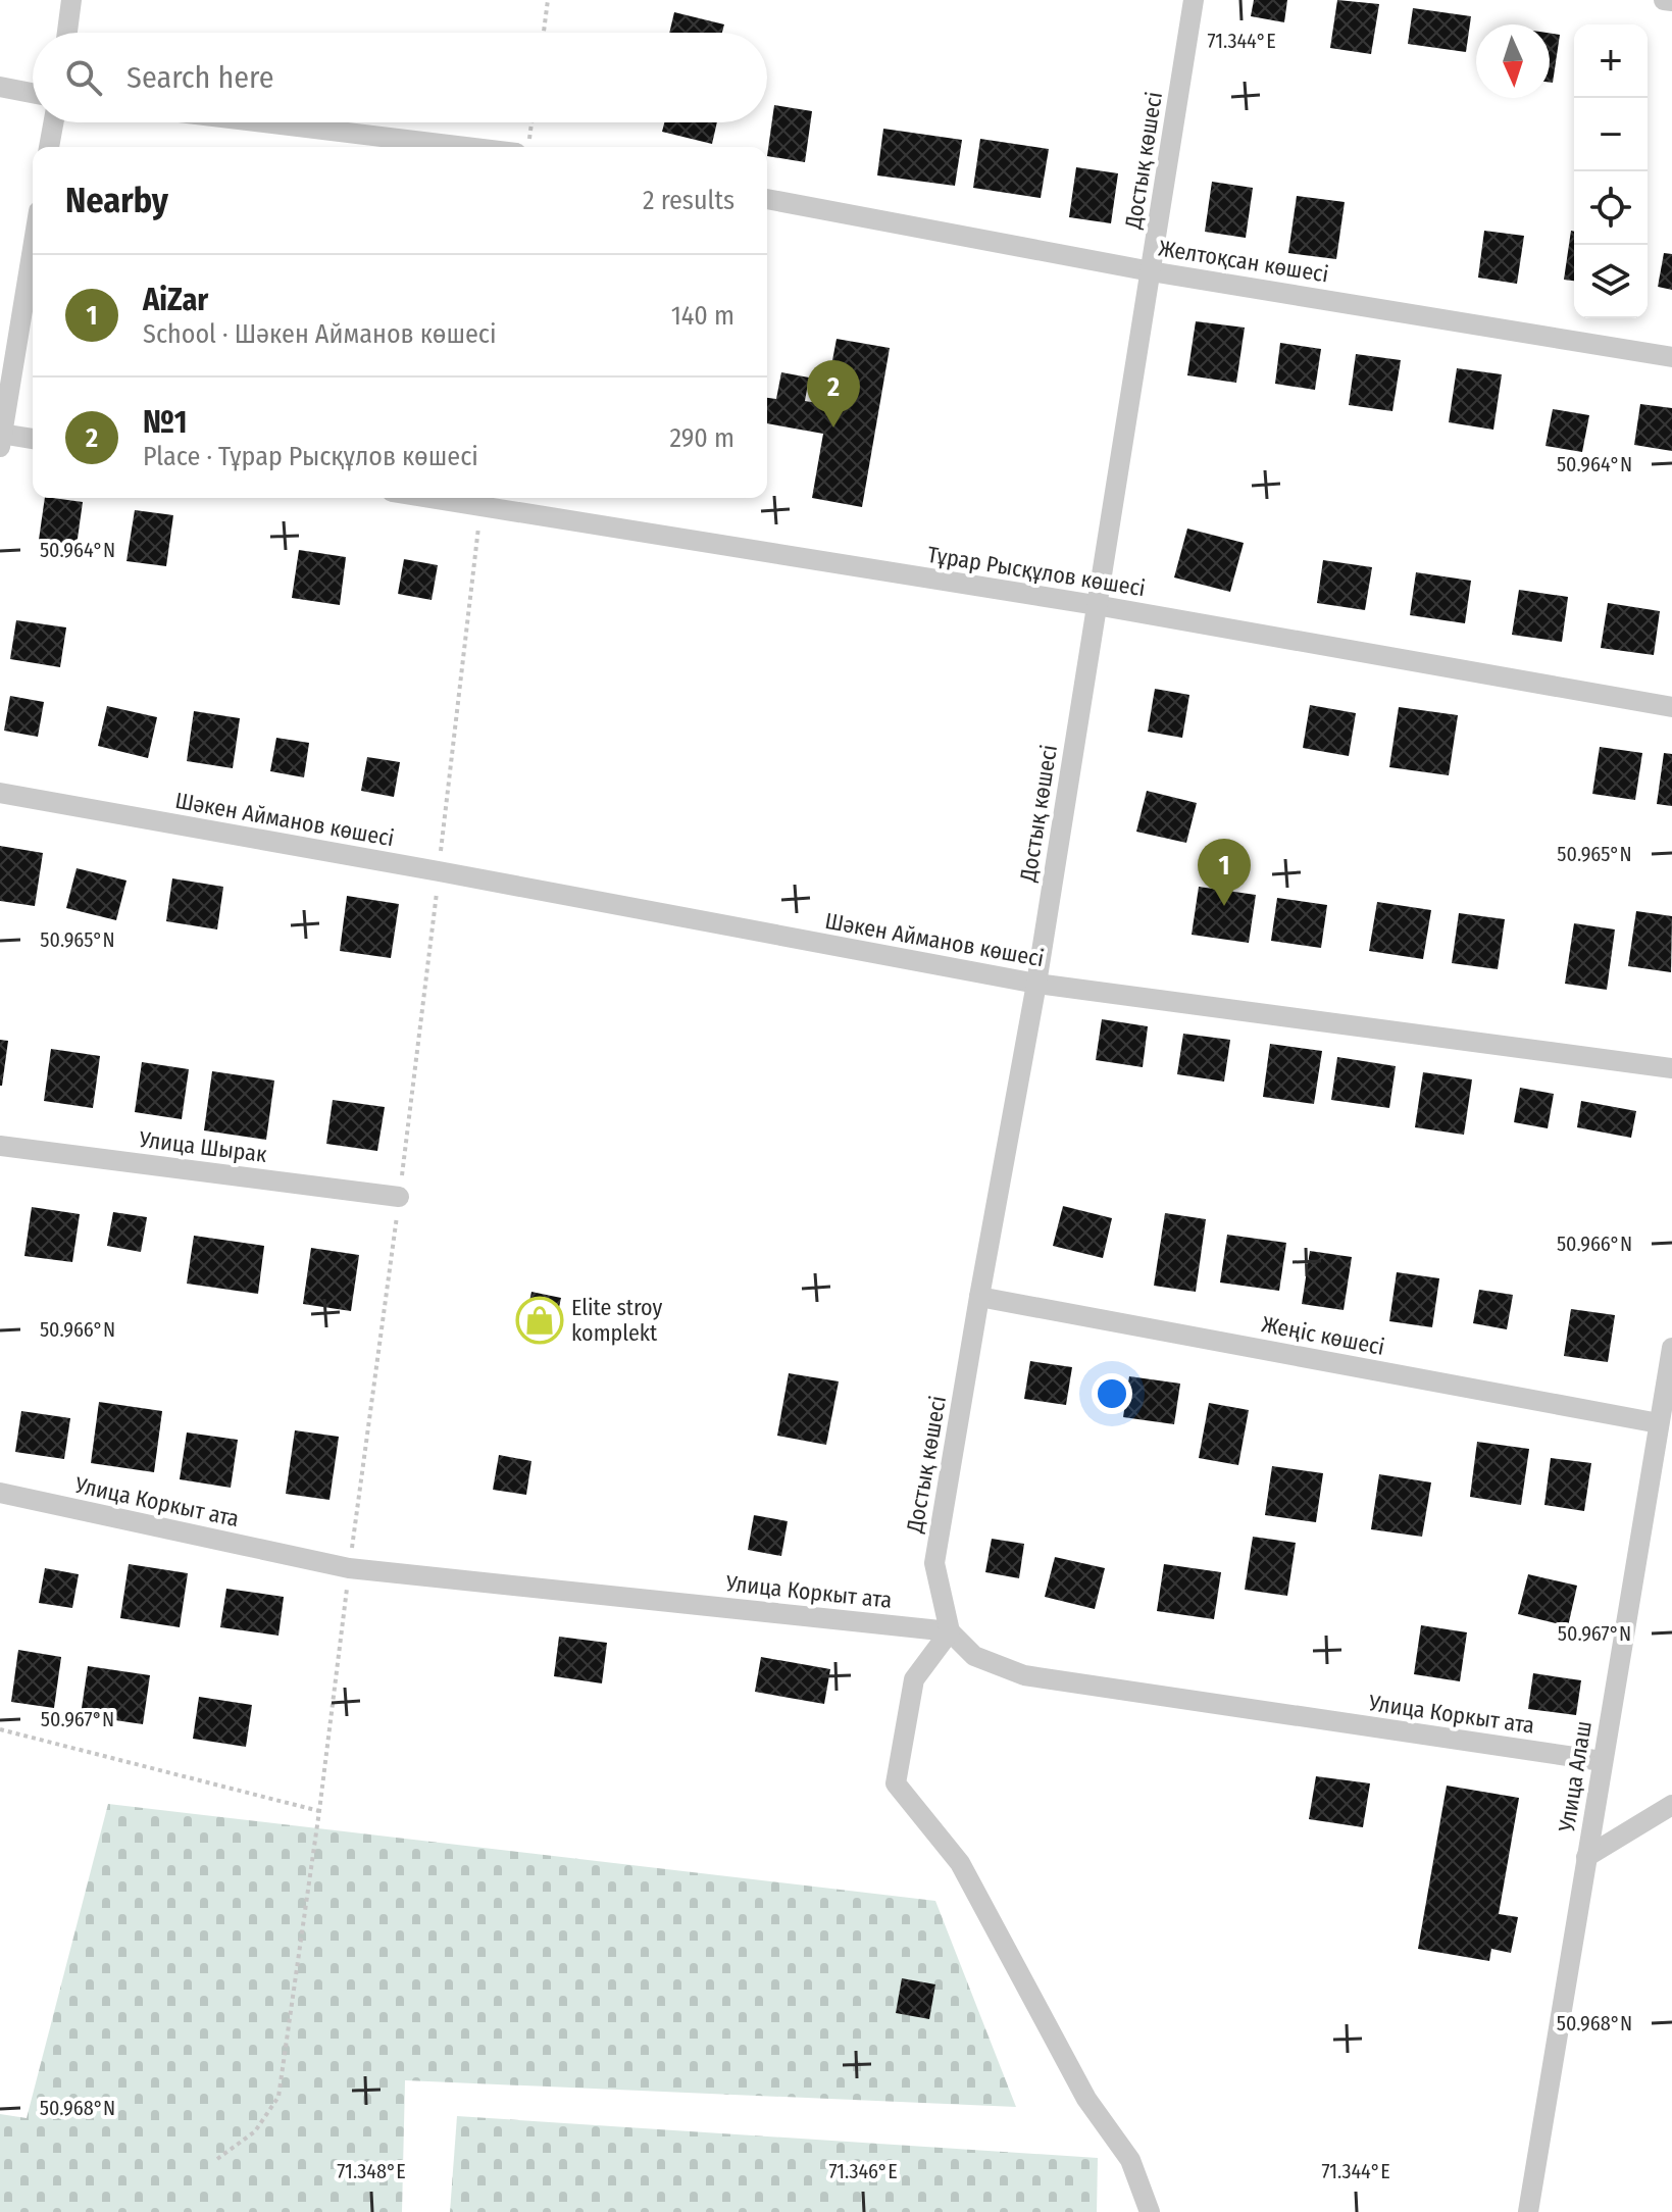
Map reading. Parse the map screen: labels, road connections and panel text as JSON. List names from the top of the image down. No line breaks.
{"streets":{"street":["Достық көшесі","Желтоқсан көшесі","Тұрар Рысқұлов көшесі","Шәкен Айманов көшесі","Улица Шырак","Жеңіс көшесі","Улица Коркыт ата","Улица Алаш"]},"crossings":[["Достық көшесі","Желтоқсан көшесі"],["Достық көшесі","Тұрар Рысқұлов көшесі"],["Достық көшесі","Шәкен Айманов көшесі"],["Достық көшесі","Жеңіс көшесі"],["Достық көшесі","Улица Коркыт ата"],["Жеңіс көшесі","Улица Алаш"],["Улица Коркыт ата","Улица Алаш"]],"places":{"shop":["Elite stroy komplekt"]},"north":"bottom","page":{"map_buttons":["+","−"],"search":"Search here","heading":["Nearby","2 results"],"list":[{"mark":"1","name":"AiZar","note":"School · Шәкен Айманов көшесі","value":"140 m"},{"mark":"2","name":"№1","note":"Place · Тұрар Рысқұлов көшесі","value":"290 m"}],"pins":["2","1"]},"coordinates":["71.344°E","50.964°N","50.965°N","50.966°N","50.967°N","50.968°N","71.348°E","71.346°E"]}
